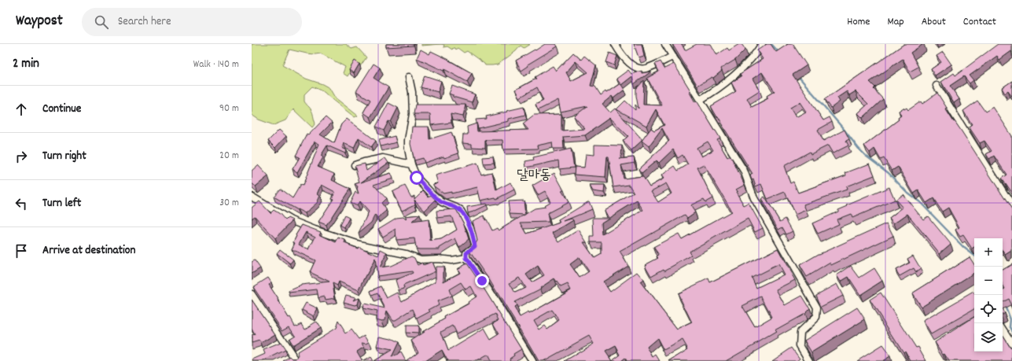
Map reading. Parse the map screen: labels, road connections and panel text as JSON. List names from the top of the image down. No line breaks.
{"districts":["달마동"],"page":{"header":"Waypost","search":"Search here","nav":["Home","Map","About","Contact"],"heading":["2 min","Walk · 140 m"],"list":[["Continue","90 m"],["Turn right","20 m"],["Turn left","30 m"],"Arrive at destination"],"map_buttons":["+","−"]}}
